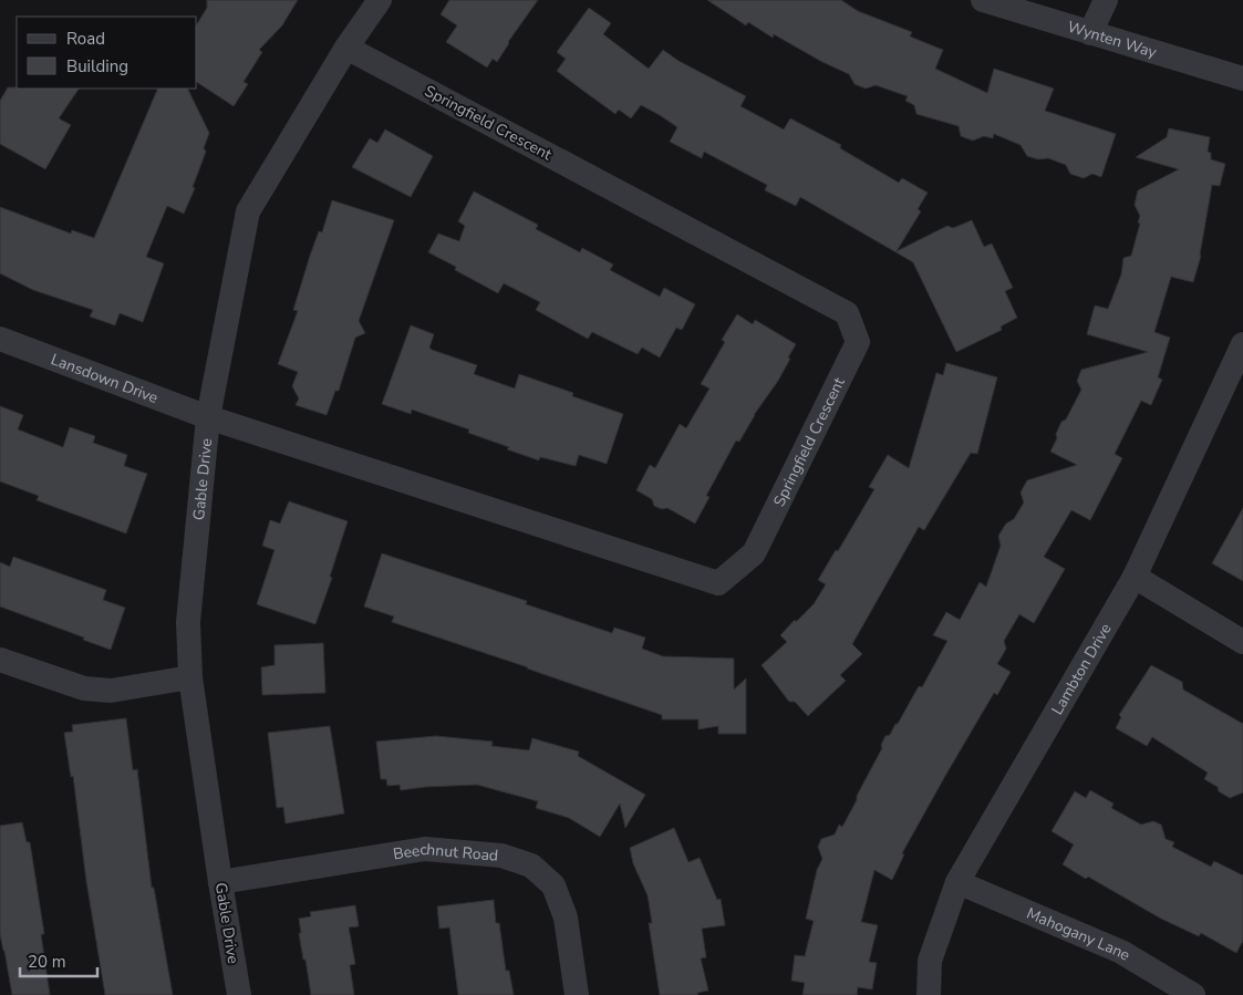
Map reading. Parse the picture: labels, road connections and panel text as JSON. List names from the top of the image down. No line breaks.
{"streets":{"street":["Wynten Way","Springfield Crescent","Lansdown Drive","Gable Drive","Lambton Drive","Beechnut Road","Mahogany Lane"]},"crossings":[["Springfield Crescent","Lansdown Drive"],["Springfield Crescent","Gable Drive"],["Lansdown Drive","Gable Drive"],["Gable Drive","Beechnut Road"],["Lambton Drive","Mahogany Lane"]],"legend":["Road","Building"],"scale_bar":"20 m"}
